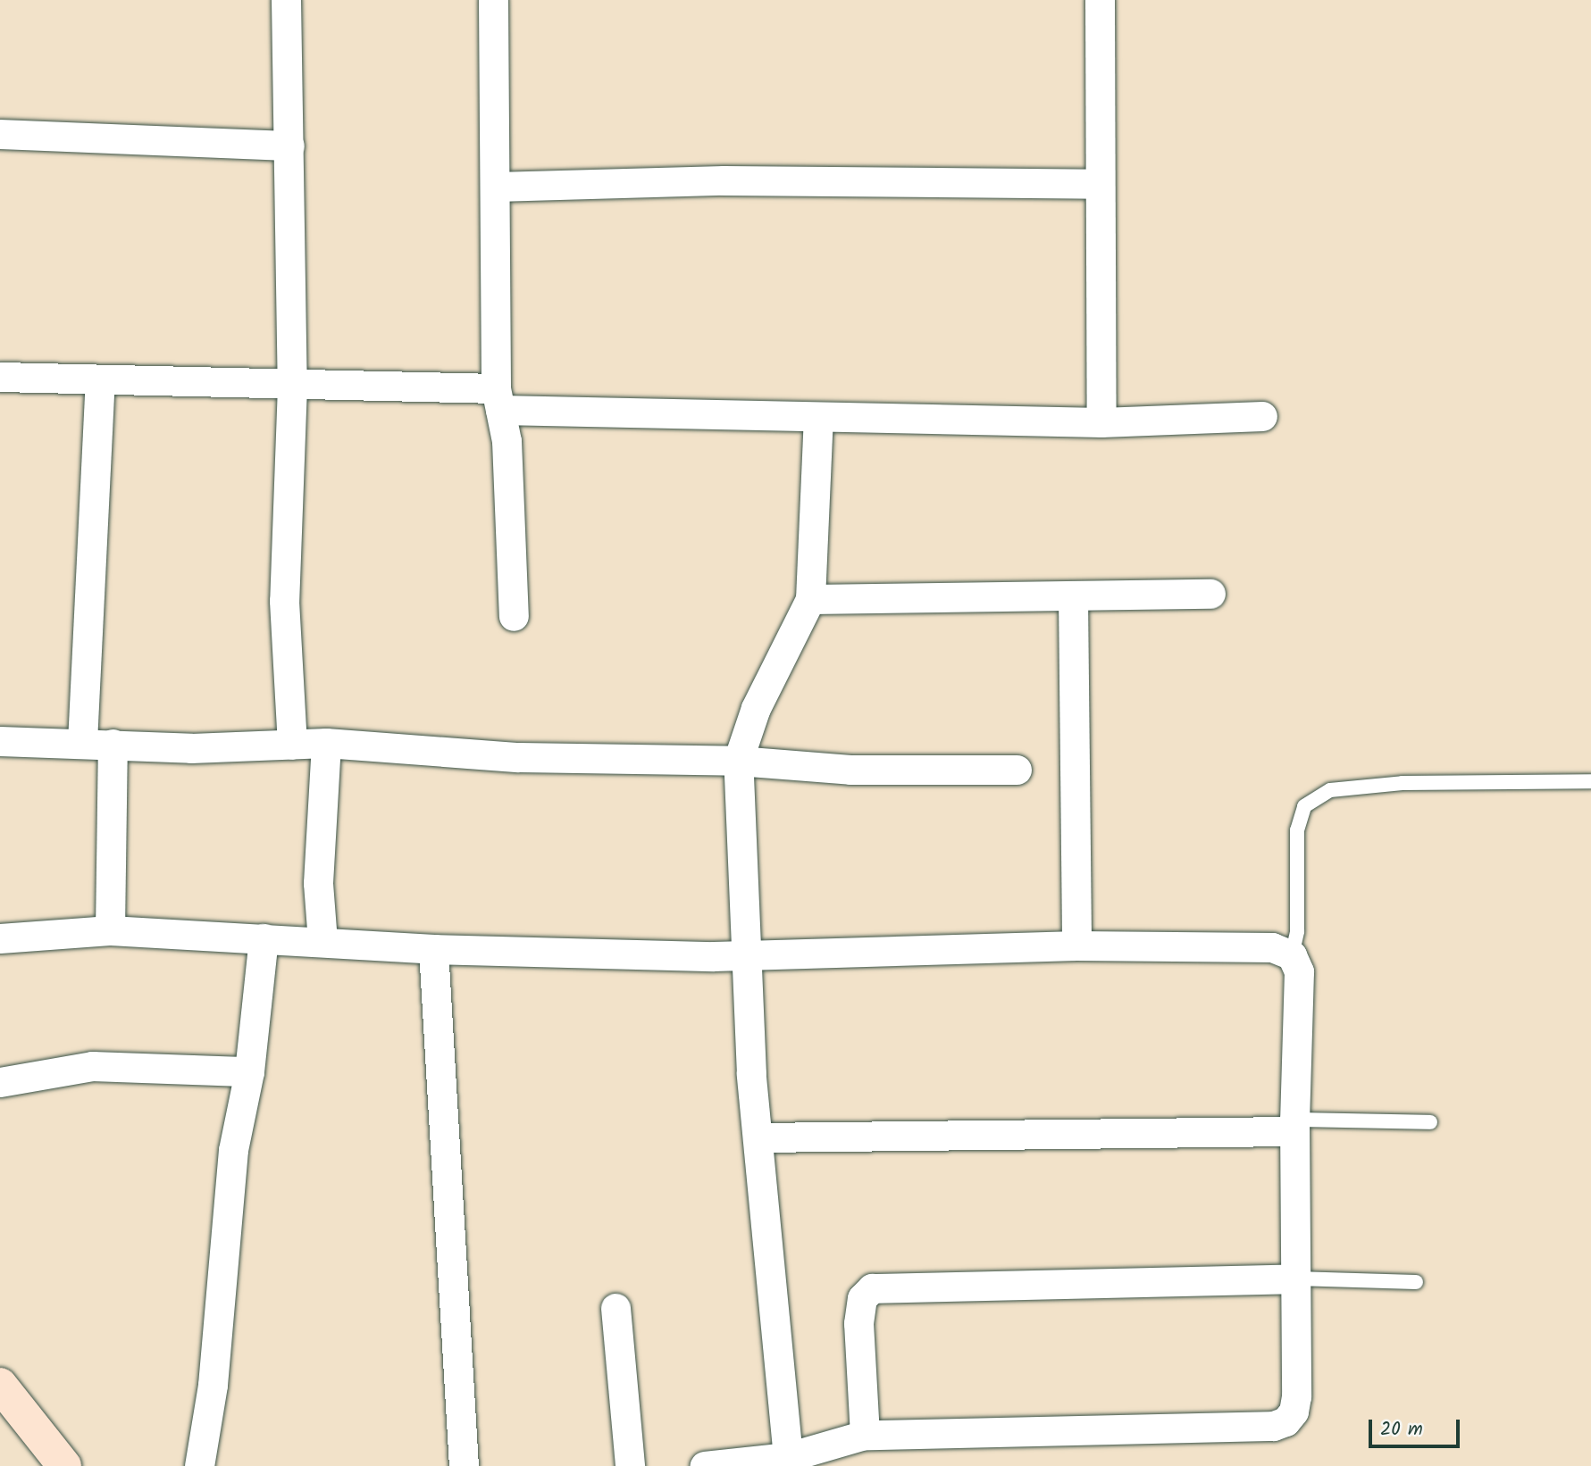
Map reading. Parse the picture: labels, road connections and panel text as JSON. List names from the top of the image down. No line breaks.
{"scale_bar":"20 m"}
